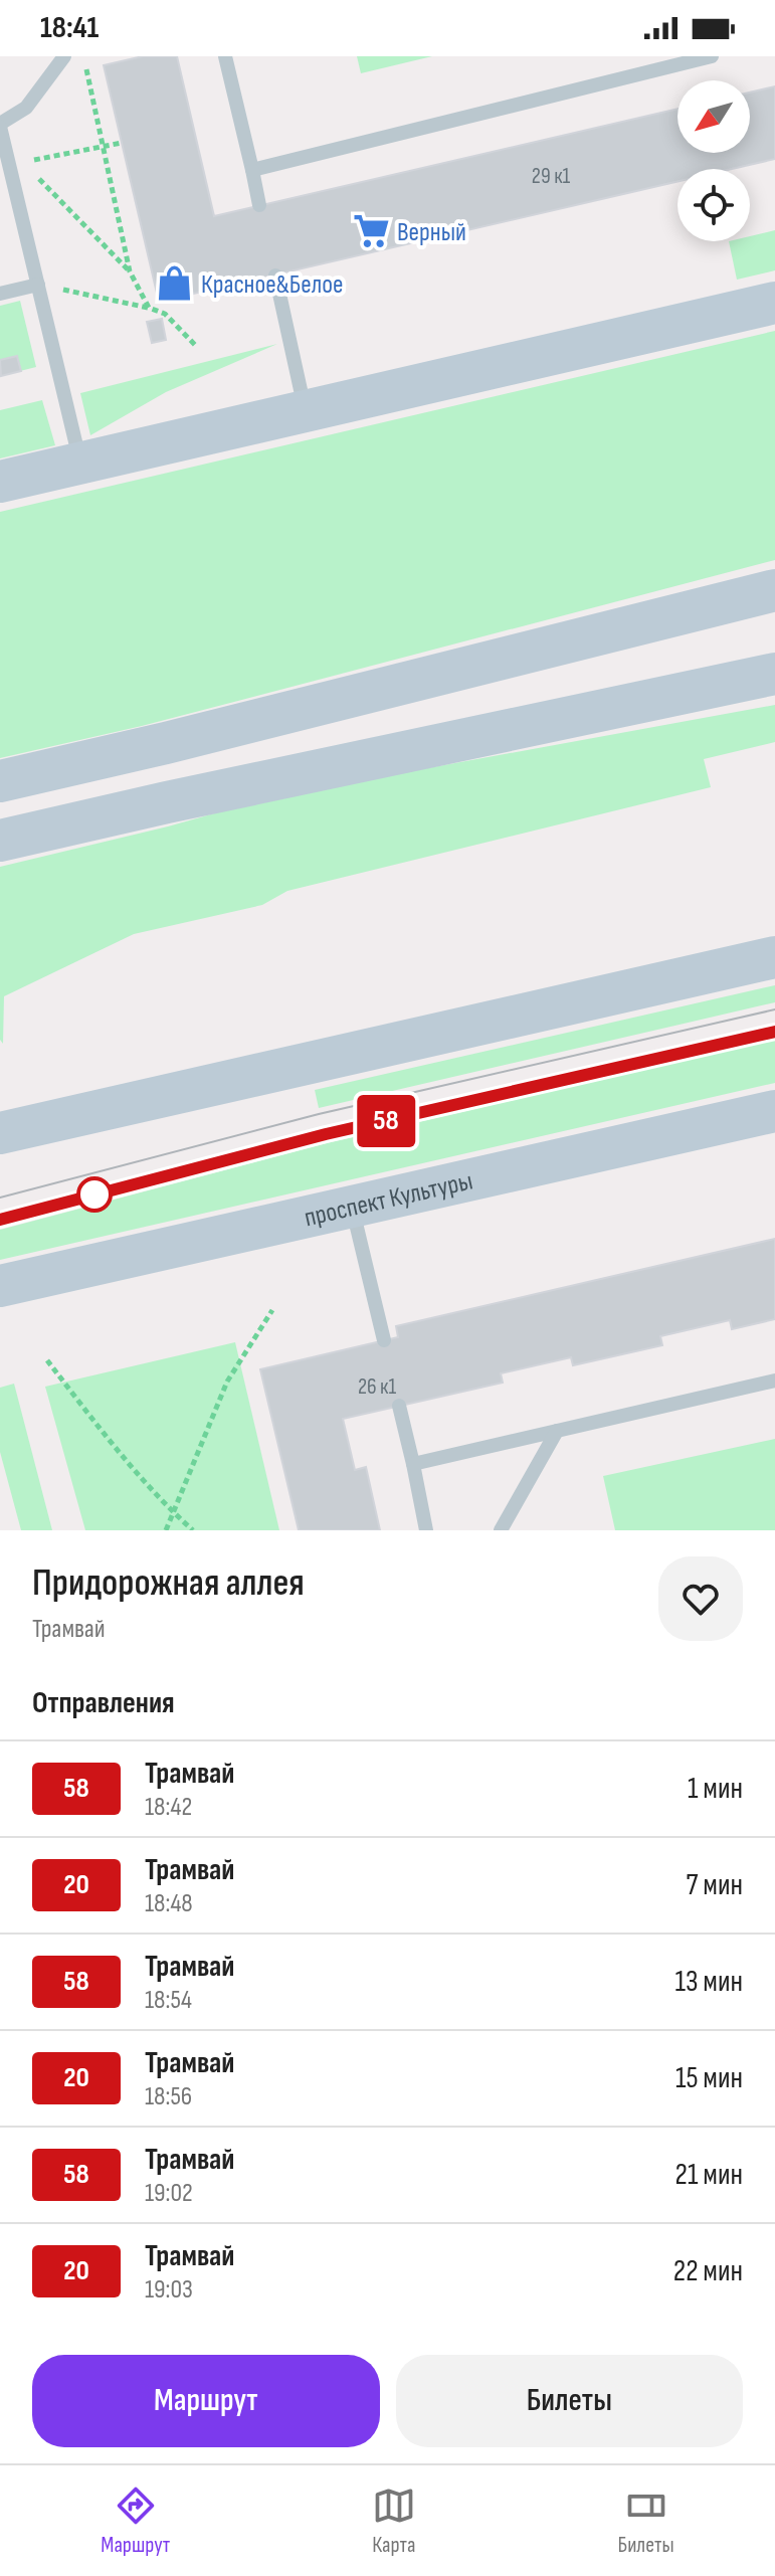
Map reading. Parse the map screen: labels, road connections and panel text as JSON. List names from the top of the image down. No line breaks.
{"streets":{"main road":["проспект Культуры"]},"places":{"supermarket":["Верный"],"shop":["Красное&Белое"]},"lines":["tram line 58"],"house_numbers":["29 к1","26 к1"],"north":"bottom left","page":{"status":"18:41","on_map":"58","heading":[["Придорожная аллея","Трамвай"],"Отправления"],"list":[{"mark":"58","name":"Трамвай","note":"18:42","value":"1 мин"},{"mark":"20","name":"Трамвай","note":"18:48","value":"7 мин"},{"mark":"58","name":"Трамвай","note":"18:54","value":"13 мин"},{"mark":"20","name":"Трамвай","note":"18:56","value":"15 мин"},{"mark":"58","name":"Трамвай","note":"19:02","value":"21 мин"},{"mark":"20","name":"Трамвай","note":"19:03","value":"22 мин"}],"buttons":["Маршрут","Билеты"],"tabs":["Маршрут","Карта","Билеты"]}}
